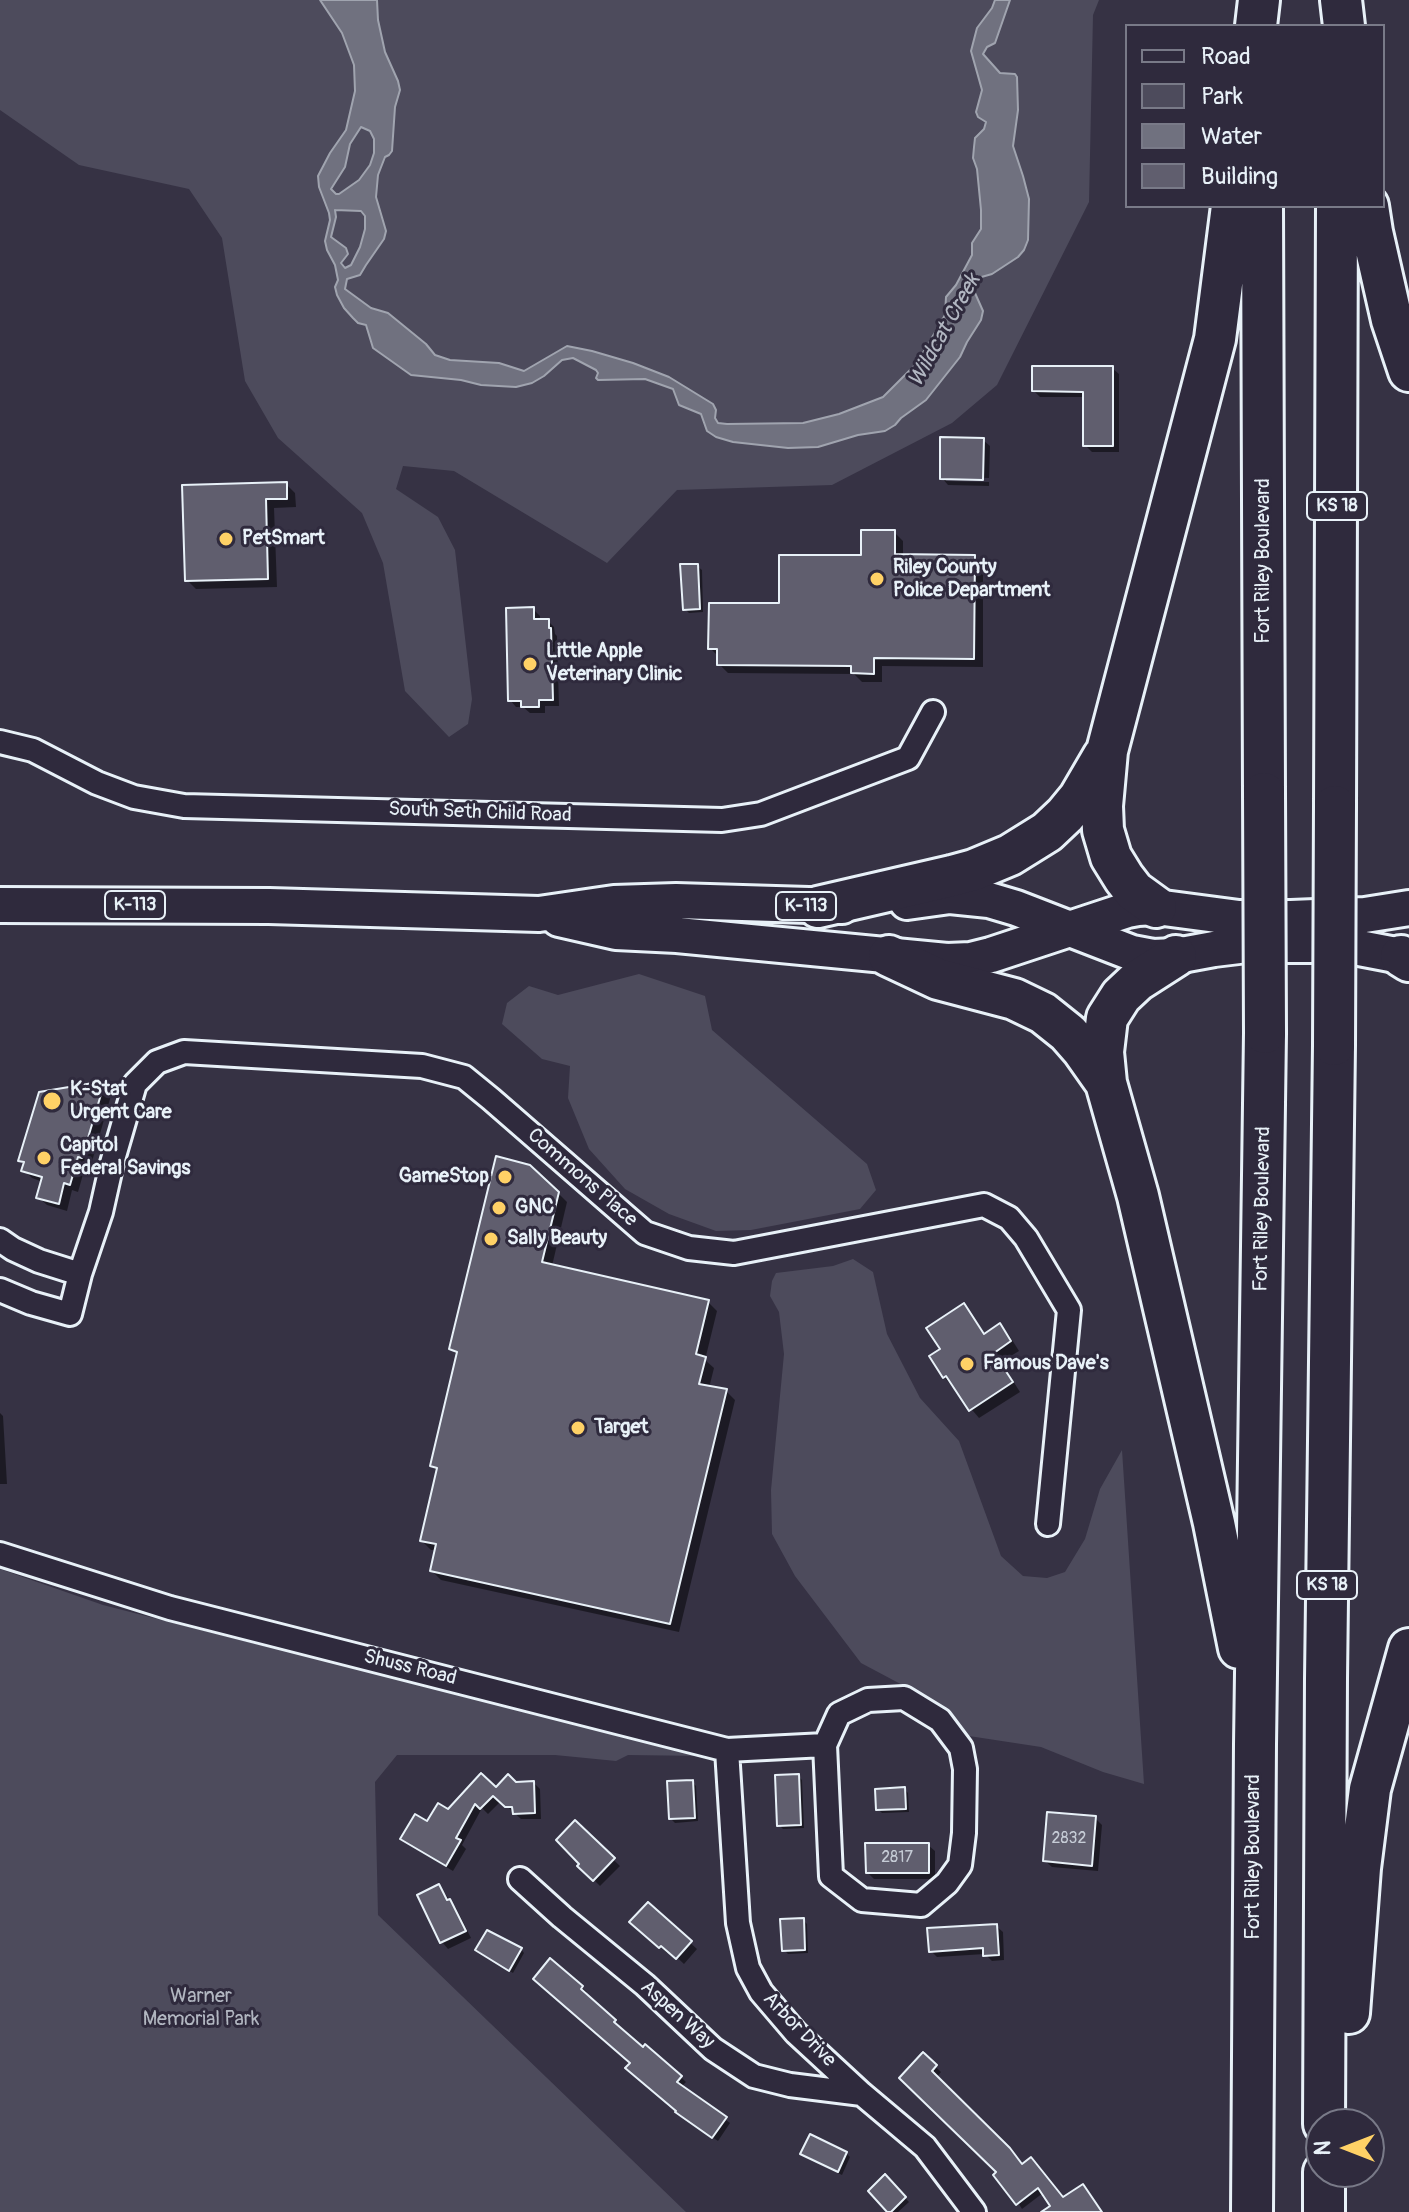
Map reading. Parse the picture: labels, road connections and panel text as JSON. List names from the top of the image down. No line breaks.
{"streets":{"highway":["KS 18","Fort Riley Boulevard"],"main road":["K-113"],"street":["South Seth Child Road","Commons Place","Shuss Road","Aspen Way","Arbor Drive"]},"crossings":[["Shuss Road","Arbor Drive"],["Aspen Way","Arbor Drive"]],"water":["Wildcat Creek"],"parks":["Warner Memorial Park"],"places":["PetSmart","Riley County Police Department","Little Apple Veterinary Clinic","K-Stat Urgent Care","Capitol Federal Savings","GameStop","GNC","Sally Beauty","Famous Dave's","Target"],"house_numbers":["2832","2817"],"legend":["Road","Park","Water","Building"],"north":"left"}
